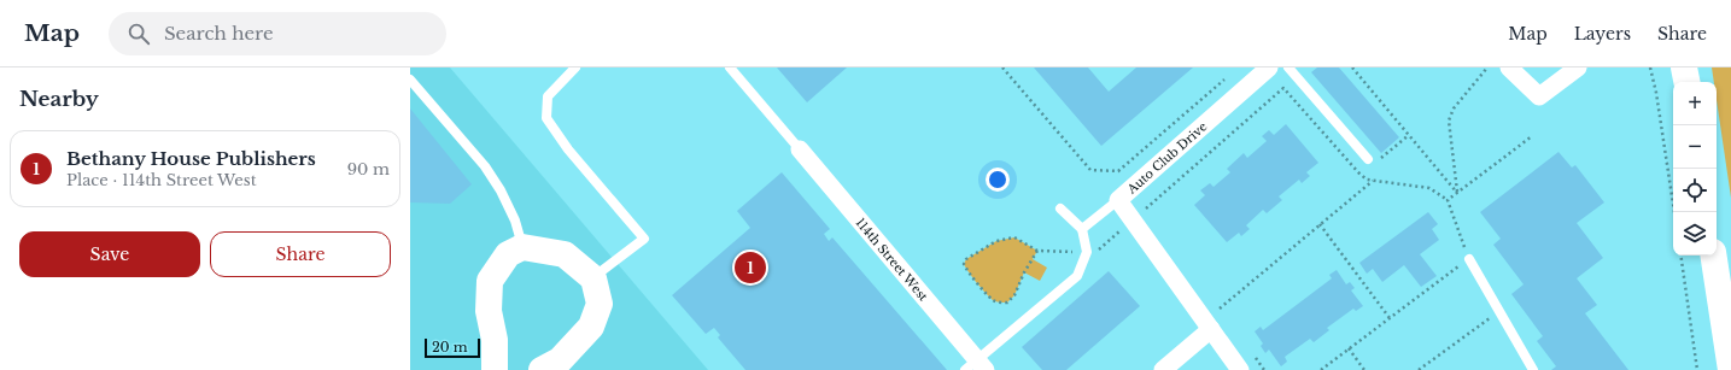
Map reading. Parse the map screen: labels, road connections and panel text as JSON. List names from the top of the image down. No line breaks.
{"streets":{"street":["Auto Club Drive","114th Street West"]},"scale_bar":"20 m","page":{"header":"Map","search":"Search here","nav":["Map","Layers","Share"],"heading":"Nearby","map_buttons":["+","−"],"list":[{"mark":"1","name":"Bethany House Publishers","note":"Place · 114th Street West","value":"90 m"}],"buttons":["Save","Share"],"pins":"1","scale":"20 m"}}
